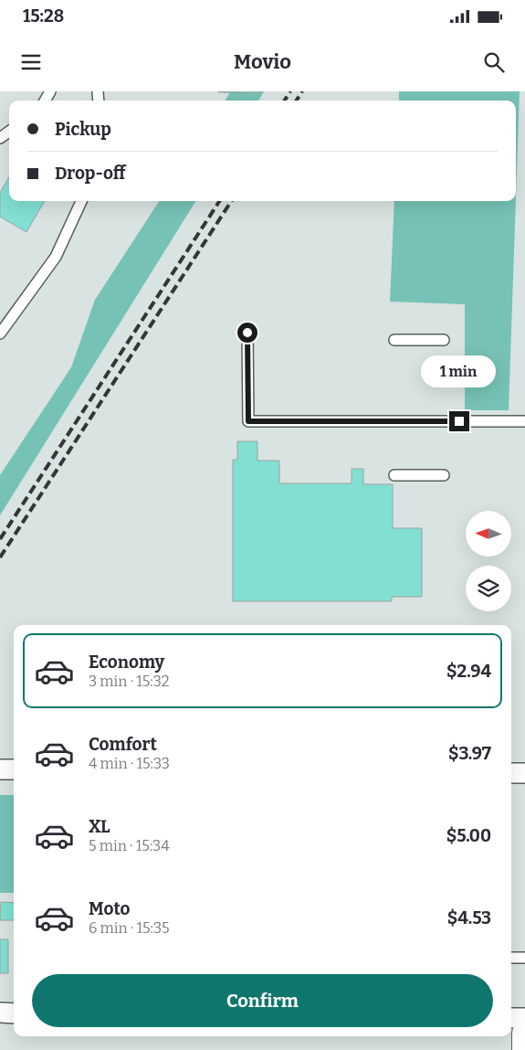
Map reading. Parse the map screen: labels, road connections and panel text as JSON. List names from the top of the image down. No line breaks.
{"north":"left","page":{"status":"15:28","header":"Movio","banner":["Pickup","Drop-off"],"bubble":"1 min","list":[{"name":"Economy","note":"3 min · 15:32","value":"$2.94"},{"name":"Comfort","note":"4 min · 15:33","value":"$3.97"},{"name":"XL","note":"5 min · 15:34","value":"$5.00"},{"name":"Moto","note":"6 min · 15:35","value":"$4.53"}],"buttons":"Confirm"}}
